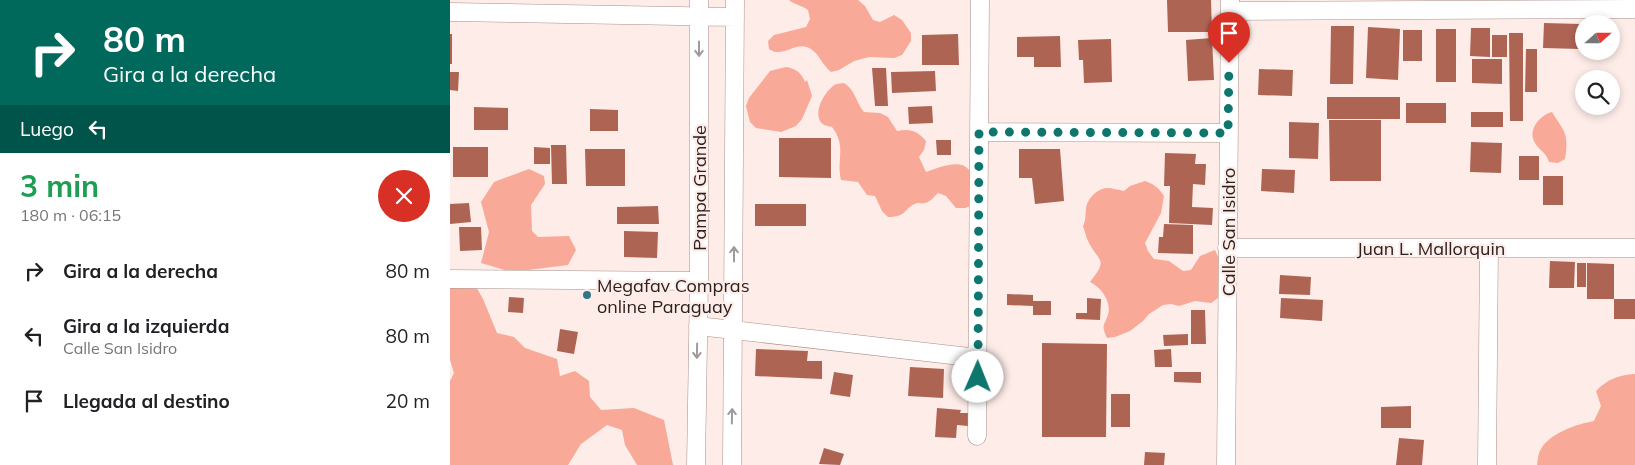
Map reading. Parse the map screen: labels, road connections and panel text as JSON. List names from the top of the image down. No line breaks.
{"streets":{"street":["Pampa Grande","Calle San Isidro","Juan L. Mallorquin"]},"crossings":[["Calle San Isidro","Juan L. Mallorquin"]],"places":["Megafav Compras online Paraguay"],"north":"right","page":{"turn":["80 m","Gira a la derecha"],"then":"Luego","heading":["3 min","180 m · 06:15"],"list":[{"name":"Gira a la derecha","value":"80 m"},{"name":"Gira a la izquierda","note":"Calle San Isidro","value":"80 m"},{"name":"Llegada al destino","value":"20 m"}]}}
